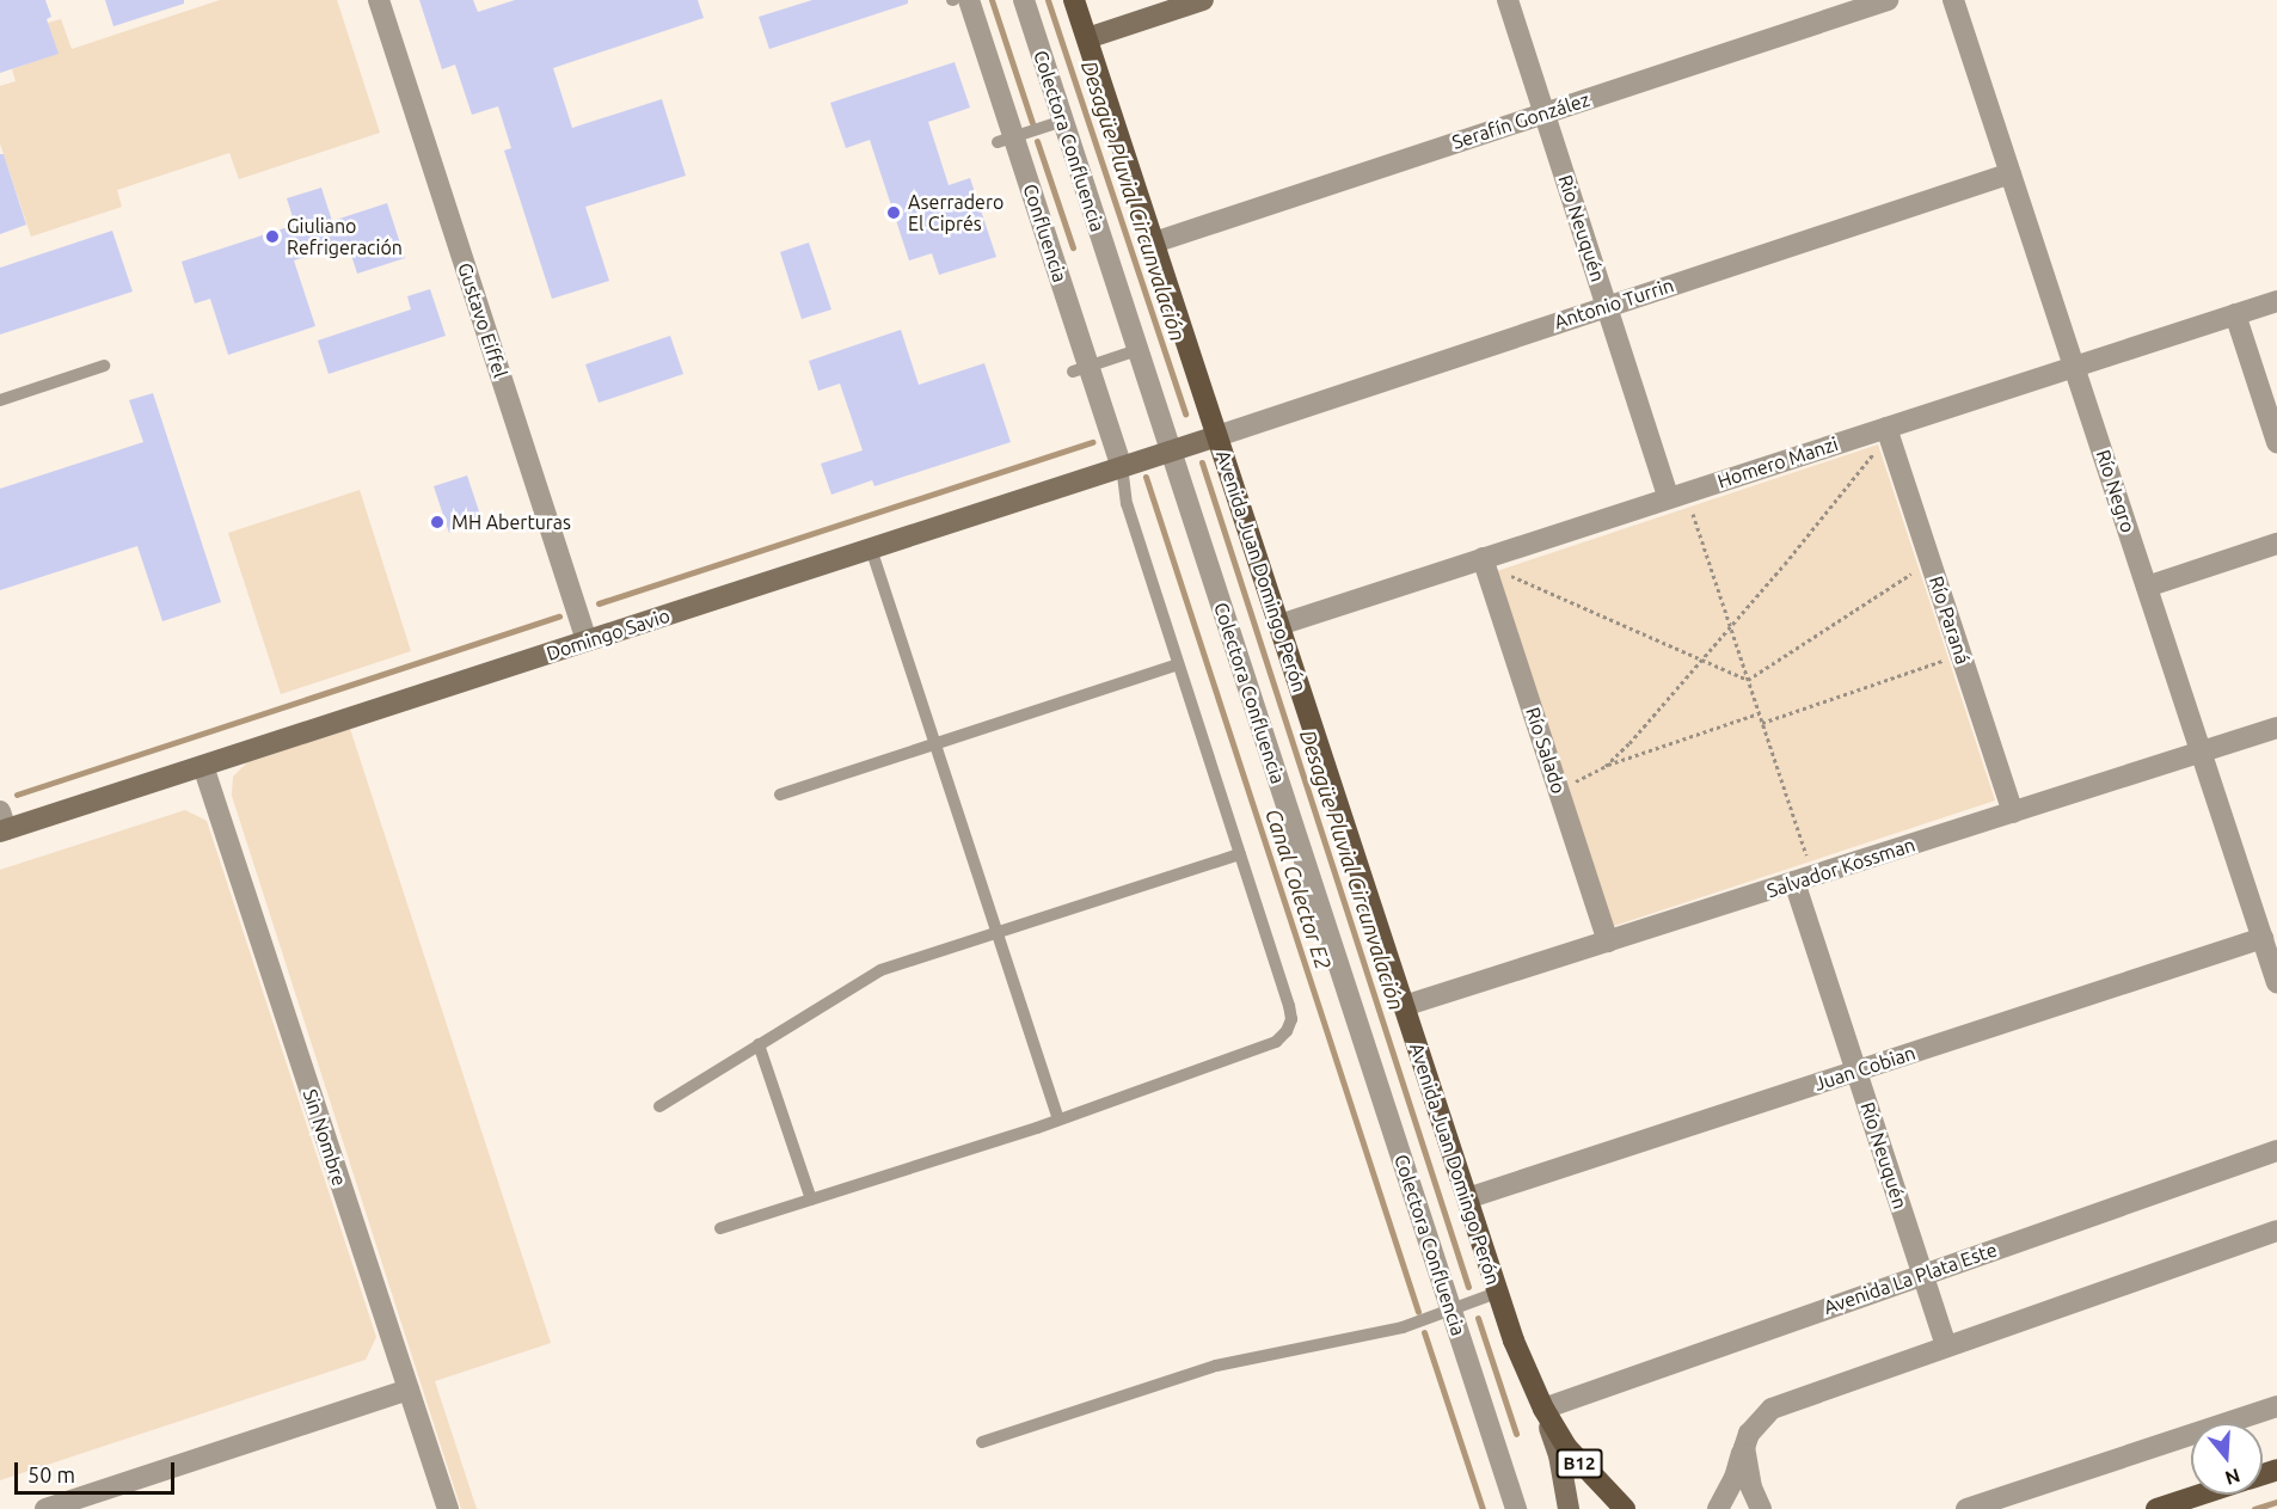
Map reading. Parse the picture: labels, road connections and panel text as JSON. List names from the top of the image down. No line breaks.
{"streets":{"main road":["Avenida Juan Domingo Perón","B12"],"street":["Serafín González","Colectora Confluencia","Rio Neuquén","Confluencia","Antonio Turrin","Gustavo Eiffel","Homero Manzi","Río Negro","Río Paraná","Domingo Savio","Río Salado","Salvador Kossman","Juan Cobian","Sin Nombre","Río Neuquén","Avenida La Plata Este"]},"crossings":[["Serafín González","Rio Neuquén"],["Serafín González","Avenida Juan Domingo Perón"],["Colectora Confluencia","Domingo Savio"],["Rio Neuquén","Antonio Turrin"],["Rio Neuquén","Homero Manzi"],["Confluencia","Domingo Savio"],["Antonio Turrin","Río Negro"],["Antonio Turrin","Avenida Juan Domingo Perón"],["Antonio Turrin","Domingo Savio"],["Gustavo Eiffel","Domingo Savio"],["Homero Manzi","Río Negro"],["Homero Manzi","Avenida Juan Domingo Perón"],["Homero Manzi","Río Paraná"],["Homero Manzi","Río Salado"],["Río Negro","Salvador Kossman"],["Río Negro","Juan Cobian"],["Avenida Juan Domingo Perón","Domingo Savio"],["Avenida Juan Domingo Perón","Salvador Kossman"],["Avenida Juan Domingo Perón","Juan Cobian"],["Avenida Juan Domingo Perón","Avenida La Plata Este"],["Avenida Juan Domingo Perón","B12"],["Río Paraná","Salvador Kossman"],["Domingo Savio","Sin Nombre"],["Río Salado","Salvador Kossman"],["Salvador Kossman","Río Neuquén"],["Juan Cobian","Río Neuquén"],["Río Neuquén","Avenida La Plata Este"],["Avenida La Plata Este","B12"]],"water":["Desagüe Pluvial Circunvalación","Canal Colector E2"],"places":["Aserradero El Ciprés","Giuliano Refrigeración","MH Aberturas"],"scale_bar":"50 m","north":"bottom"}
